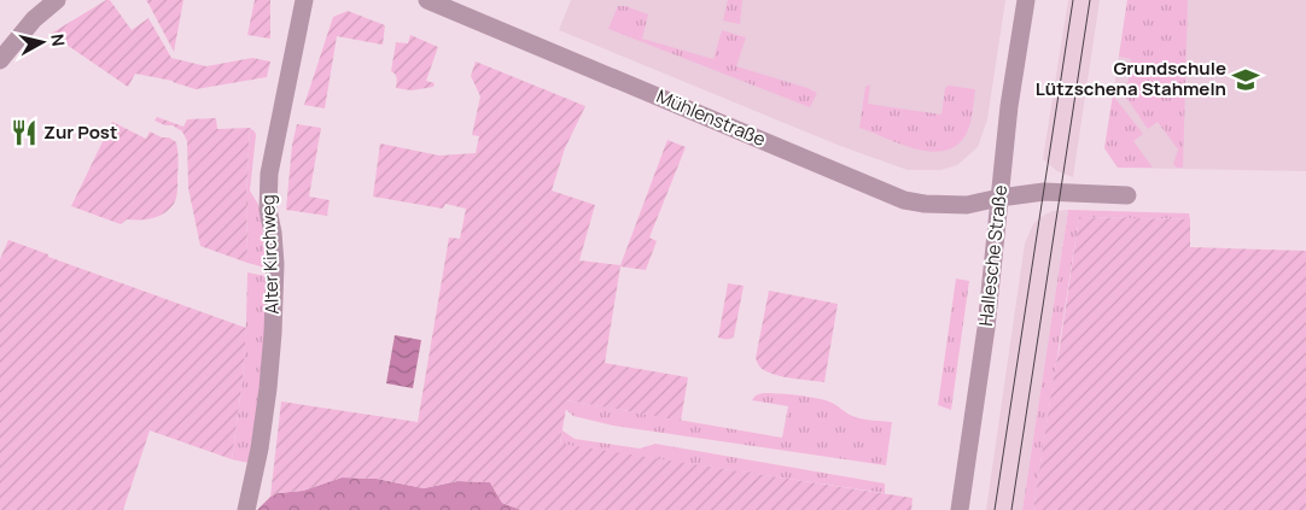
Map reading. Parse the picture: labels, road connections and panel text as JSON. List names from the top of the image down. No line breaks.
{"streets":{"street":["Mühlenstraße","Alter Kirchweg","Hallesche Straße"]},"crossings":[["Mühlenstraße","Hallesche Straße"]],"places":{"school or university":["Grundschule Lützschena Stahmeln"],"restaurant":["Zur Post"]},"north":"right"}
